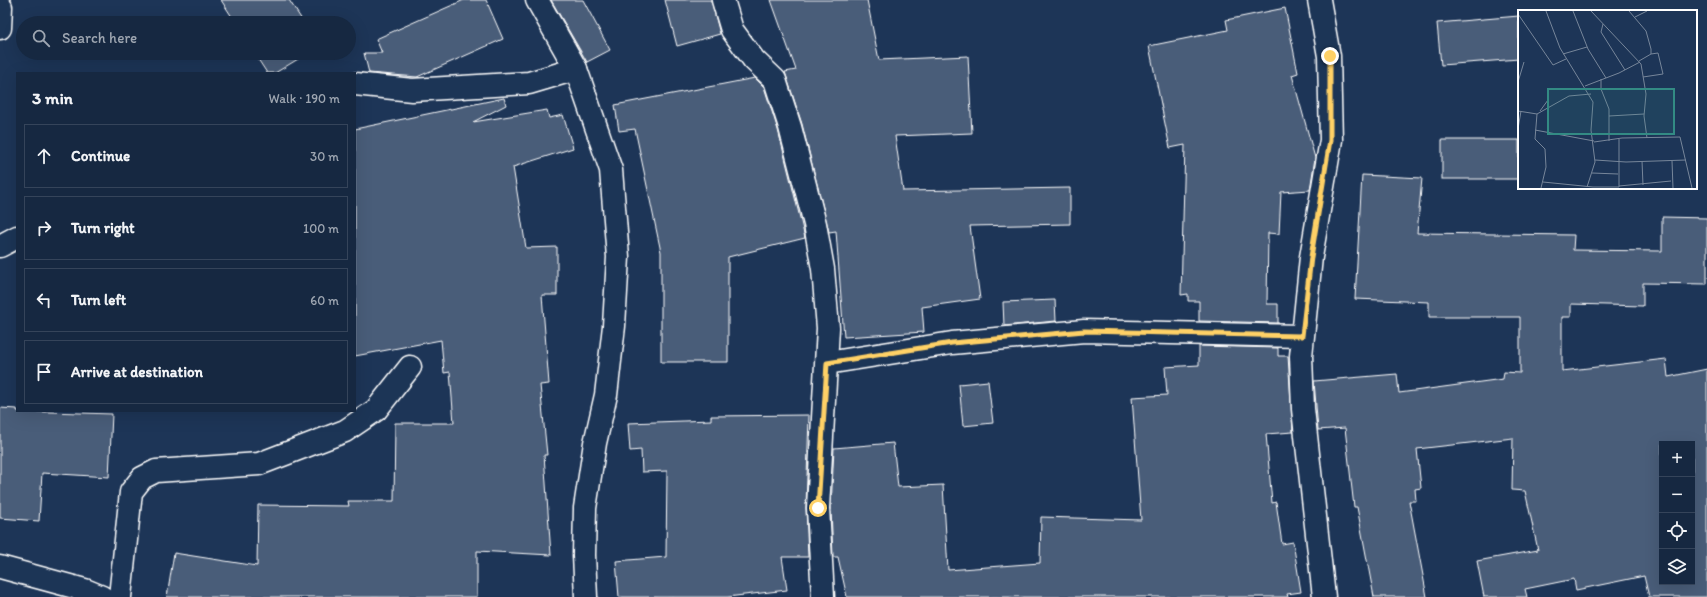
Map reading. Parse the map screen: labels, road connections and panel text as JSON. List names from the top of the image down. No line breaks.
{"page":{"search":"Search here","heading":["3 min","Walk · 190 m"],"list":[["Continue","30 m"],["Turn right","100 m"],["Turn left","60 m"],"Arrive at destination"],"map_buttons":["+","−"]}}
